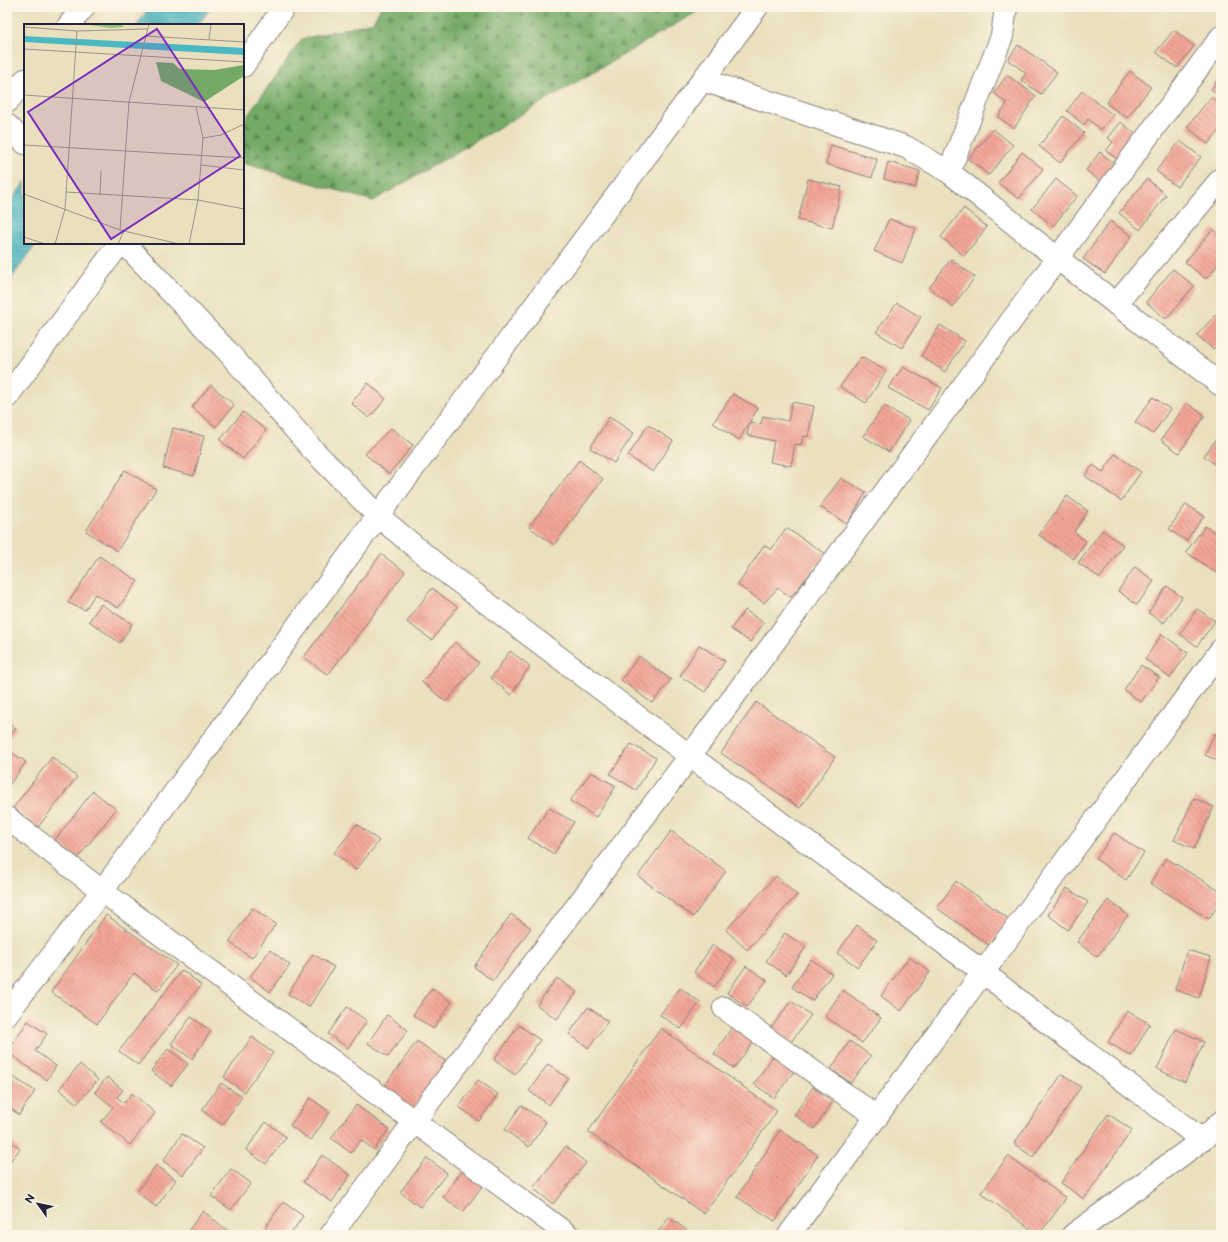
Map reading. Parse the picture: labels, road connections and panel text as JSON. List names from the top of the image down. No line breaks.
{"north":"top left"}
